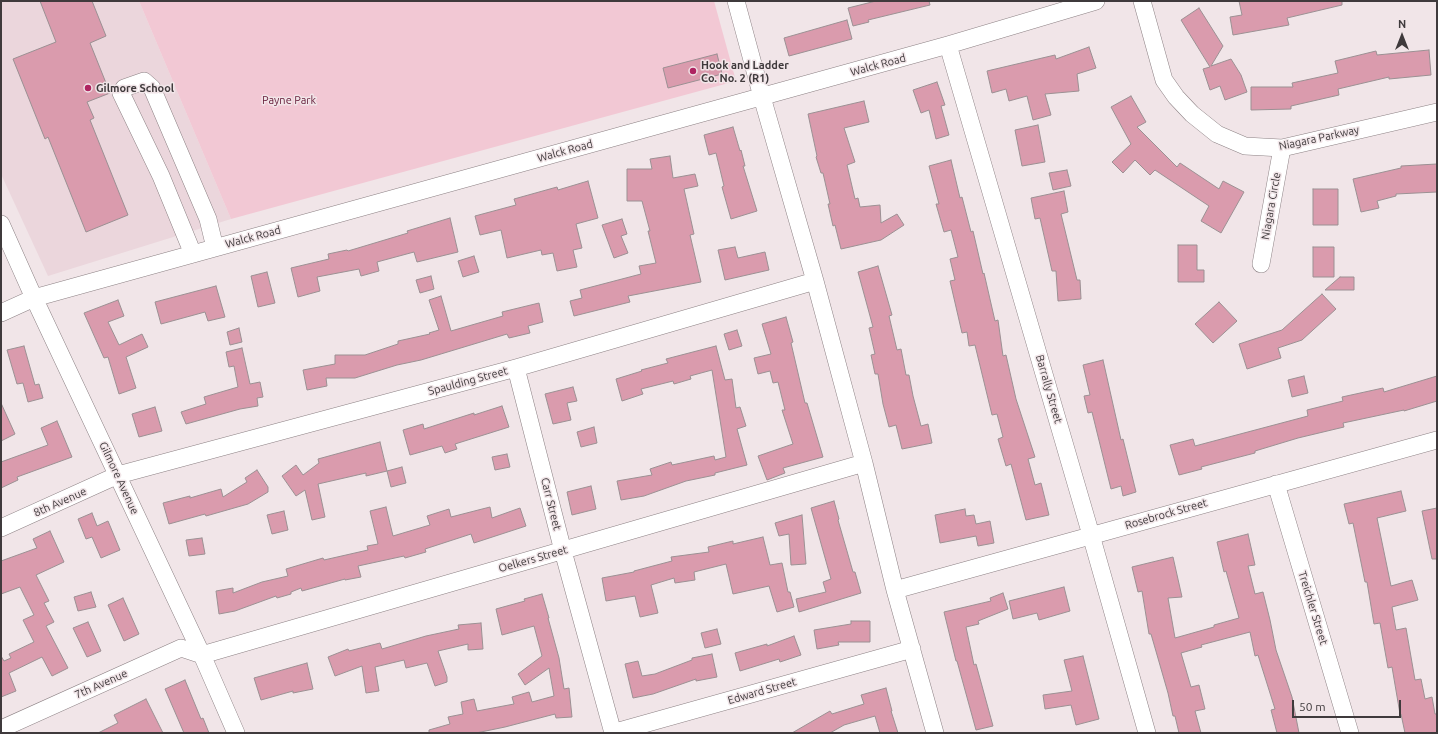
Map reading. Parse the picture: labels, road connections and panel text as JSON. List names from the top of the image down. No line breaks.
{"streets":{"street":["Walck Road","Niagara Parkway","Niagara Circle","Spaulding Street","Barrally Street","Gilmore Avenue","8th Avenue","Carr Street","Rosebrock Street","Oelkers Street","Treichler Street","7th Avenue","Edward Street"]},"crossings":[["Walck Road","Barrally Street"],["Walck Road","Gilmore Avenue"],["Niagara Parkway","Niagara Circle"],["Spaulding Street","Gilmore Avenue"],["Spaulding Street","8th Avenue"],["Spaulding Street","Carr Street"],["Barrally Street","Rosebrock Street"],["Gilmore Avenue","8th Avenue"],["Gilmore Avenue","Oelkers Street"],["Gilmore Avenue","7th Avenue"],["Carr Street","Oelkers Street"],["Carr Street","Edward Street"],["Rosebrock Street","Treichler Street"],["Oelkers Street","7th Avenue"]],"parks":["Payne Park"],"places":["Hook and Ladder Co. No. 2 (R1)","Gilmore School"],"scale_bar":"50 m","north":"top"}
